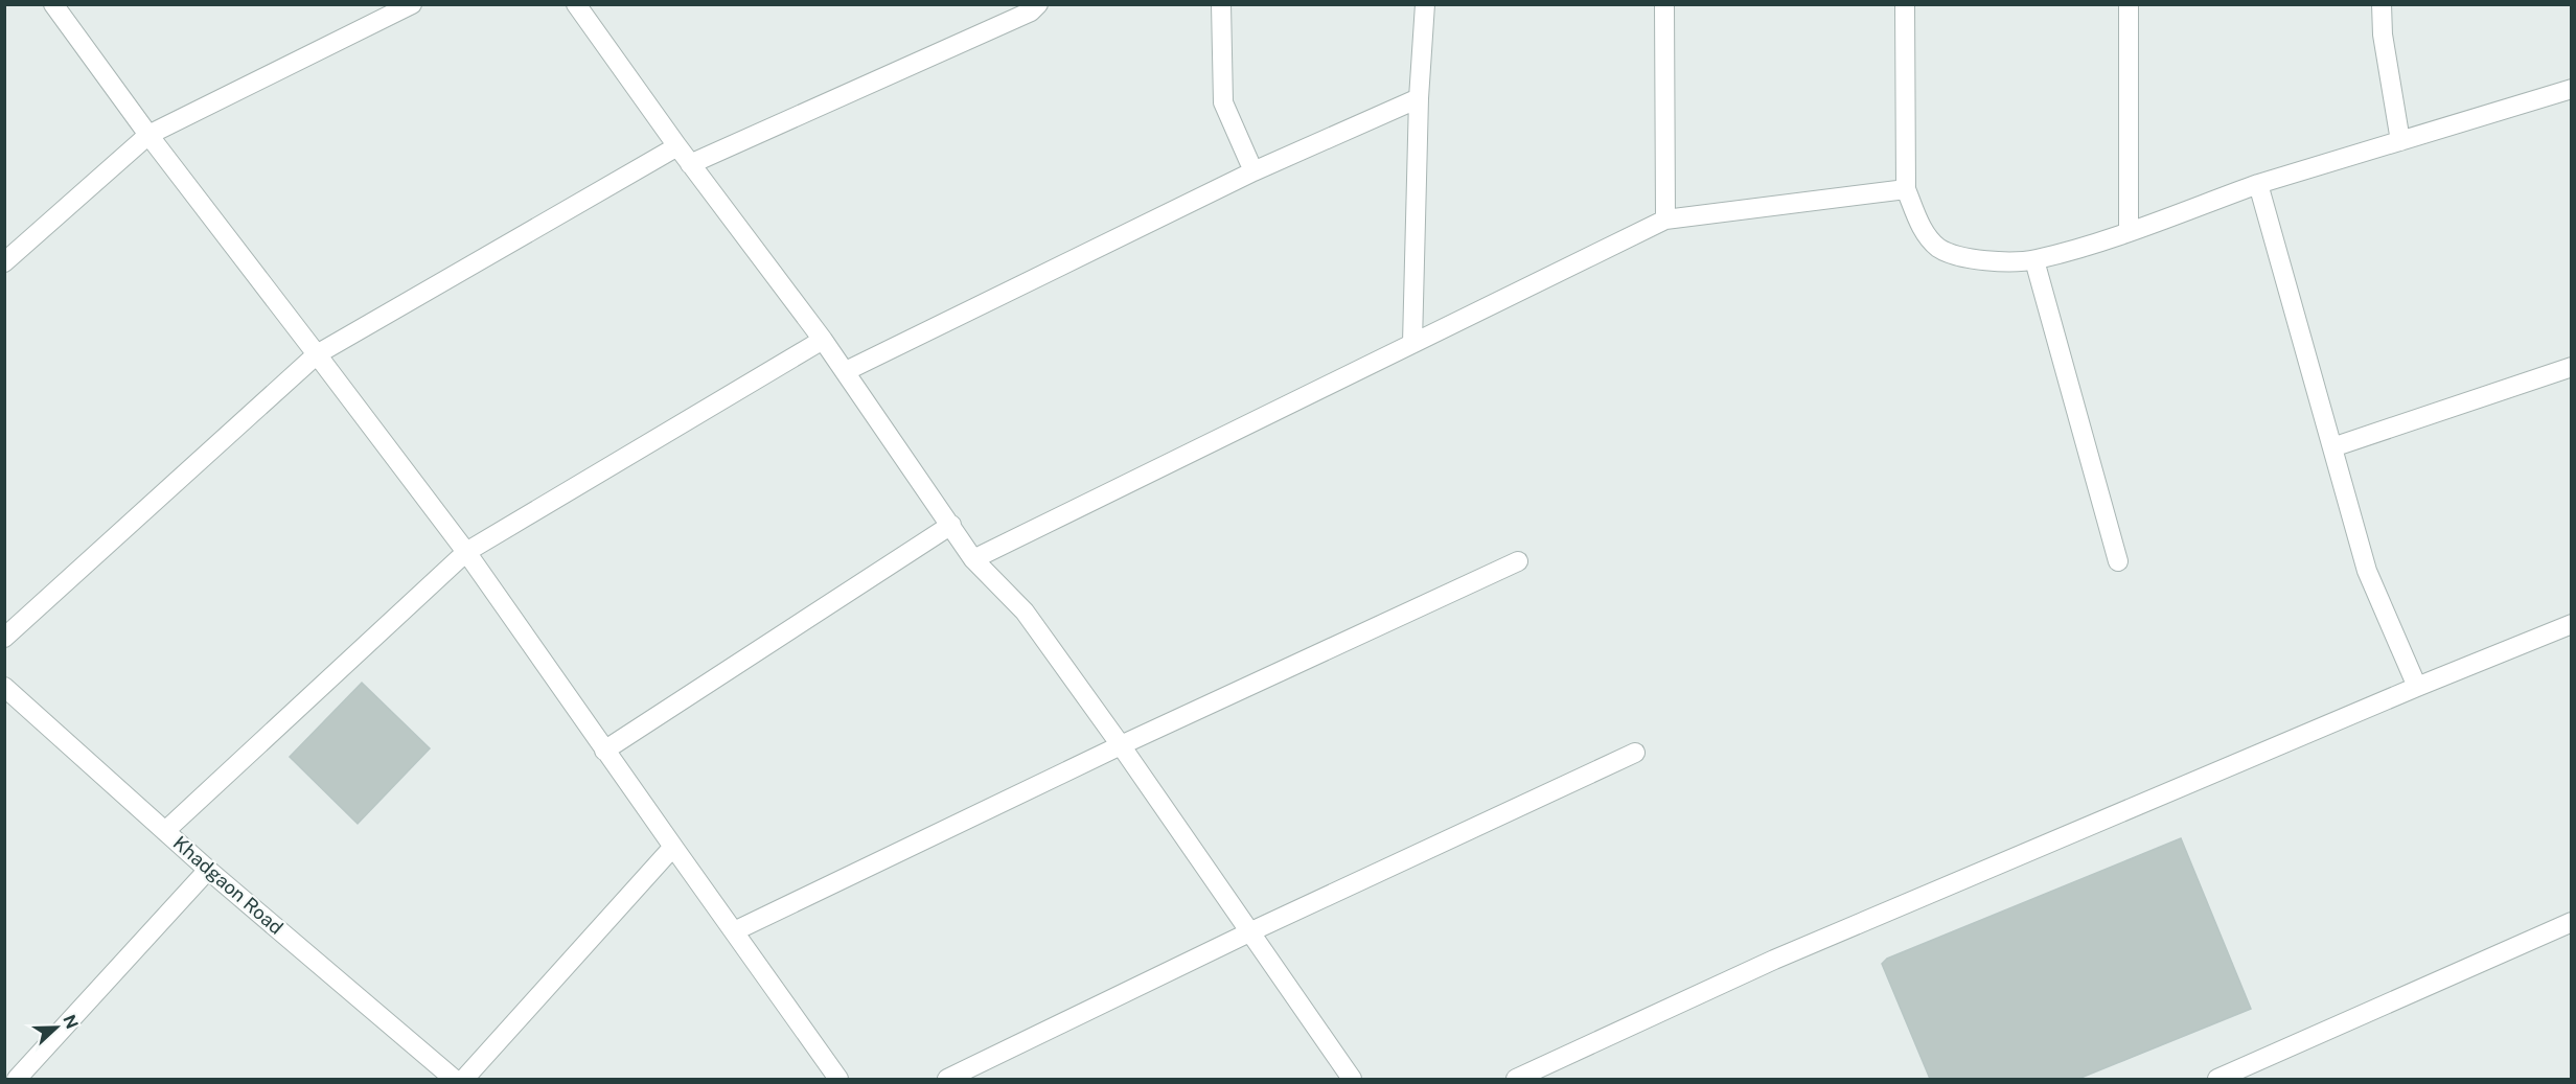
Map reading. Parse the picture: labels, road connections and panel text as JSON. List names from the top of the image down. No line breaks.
{"streets":{"street":["Khadgaon Road"]},"north":"right"}
